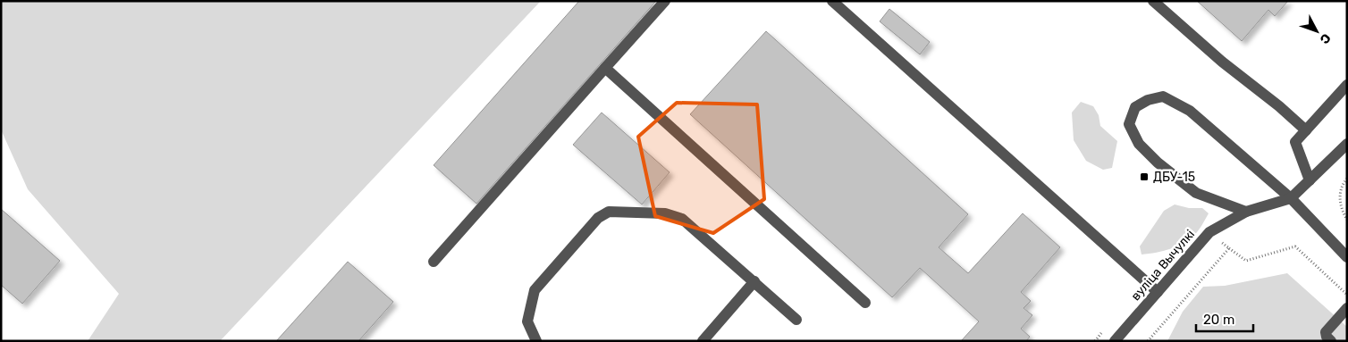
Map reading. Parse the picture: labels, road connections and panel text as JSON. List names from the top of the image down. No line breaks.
{"streets":{"street":["вуліца Вычулкі"]},"places":{"transit":["ДБУ-15"]},"scale_bar":"20 m","north":"bottom right"}
